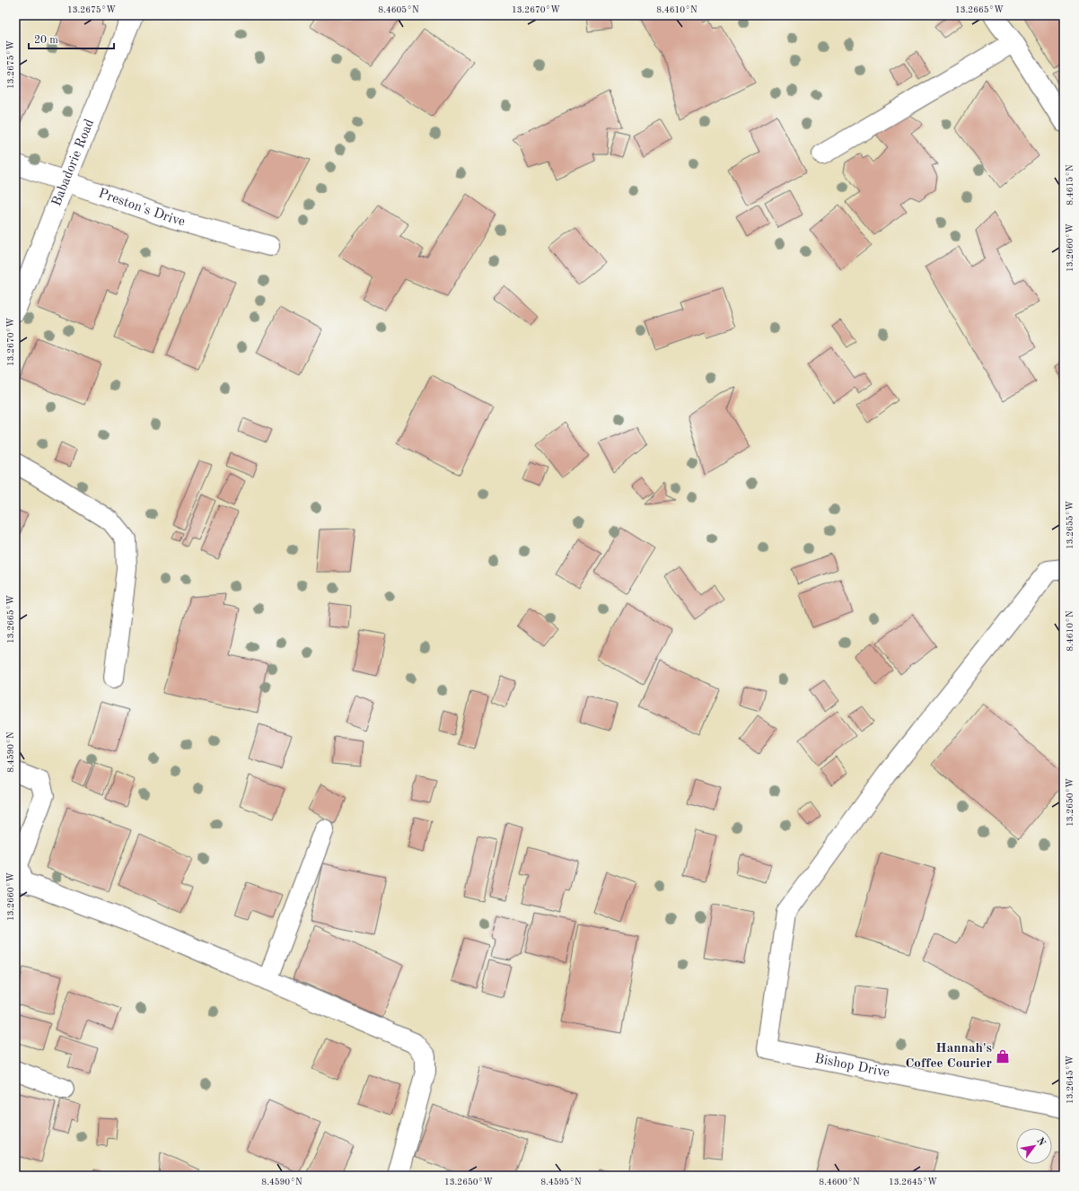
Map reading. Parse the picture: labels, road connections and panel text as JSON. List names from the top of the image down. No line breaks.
{"streets":{"street":["Babadorie Road","Preston's Drive","Bishop Drive"]},"crossings":[["Babadorie Road","Preston's Drive"]],"places":{"shop":["Hannah's Coffee Courier"]},"scale_bar":"20 m","north":"top right","coordinates":["13.2675°W","8.4605°N","13.2670°W","8.4610°N","13.2665°W","8.4615°N","13.2660°W","13.2655°W","8.4590°N","13.2650°W","13.2645°W","8.4595°N","8.4600°N"]}
